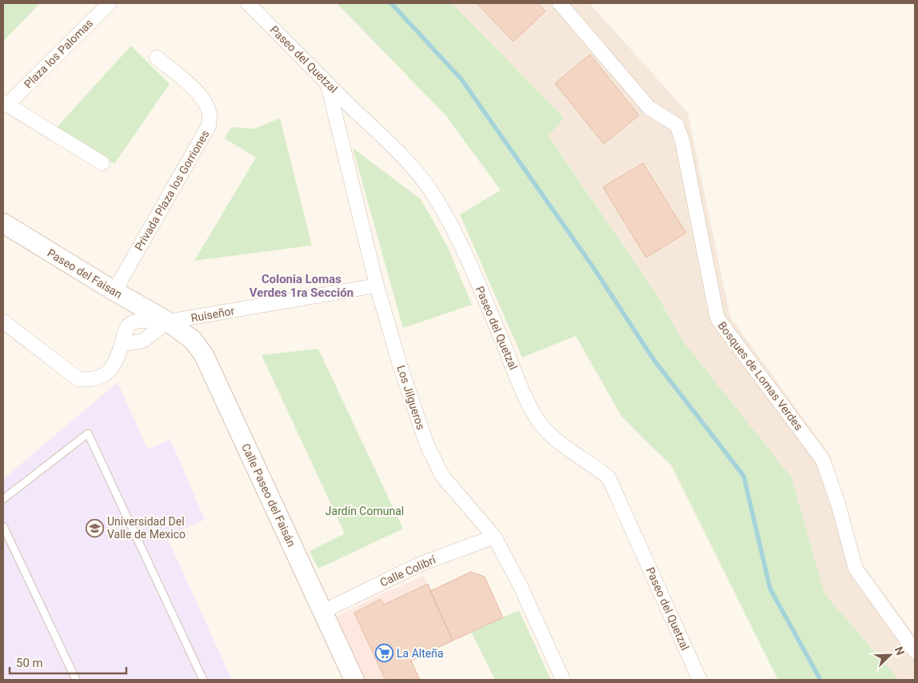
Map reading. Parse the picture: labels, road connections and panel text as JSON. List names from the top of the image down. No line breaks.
{"streets":{"street":["Plaza los Palomas","Paseo del Quetzal","Privada Plaza los Gorriones","Paseo del Faisan","Ruiseñor","Bosques de Lomas Verdes","Los Jilgueros","Calle Paseo del Faisán","Calle Colibrí"]},"crossings":[["Paseo del Quetzal","Los Jilgueros"],["Privada Plaza los Gorriones","Paseo del Faisan"],["Paseo del Faisan","Ruiseñor"],["Paseo del Faisan","Calle Paseo del Faisán"],["Ruiseñor","Los Jilgueros"],["Ruiseñor","Calle Paseo del Faisán"],["Los Jilgueros","Calle Colibrí"],["Calle Paseo del Faisán","Calle Colibrí"]],"districts":["Colonia Lomas Verdes 1ra Sección"],"parks":["Jardín Comunal"],"places":{"school or university":["Universidad Del Valle de Mexico"],"supermarket":["La Alteña"]},"scale_bar":"50 m","north":"top right"}
